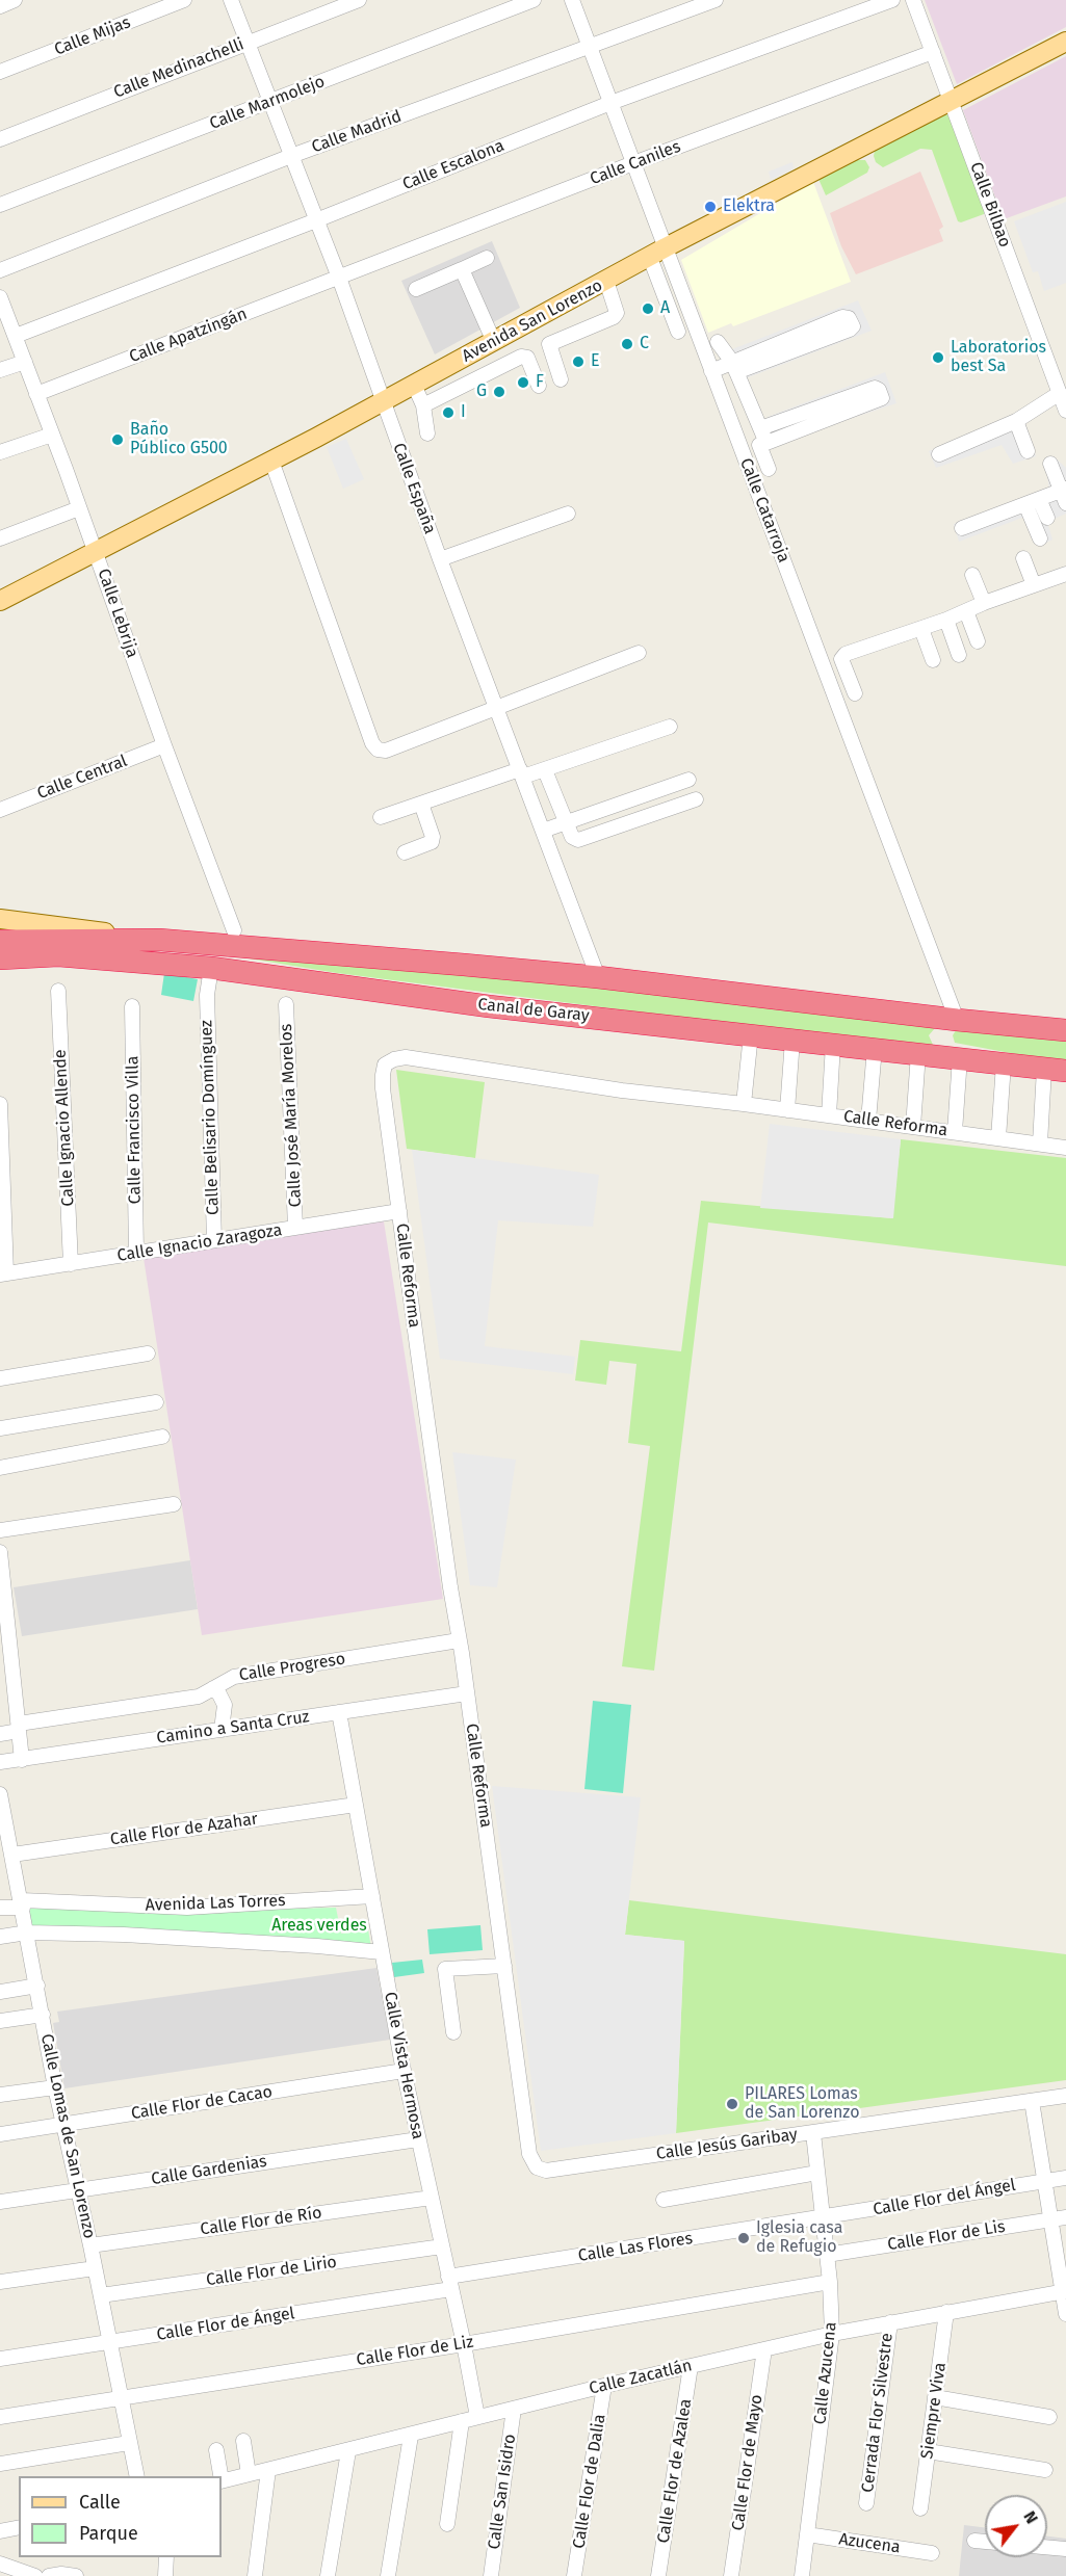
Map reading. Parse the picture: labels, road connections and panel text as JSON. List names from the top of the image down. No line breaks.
{"streets":{"highway":["Canal de Garay"],"main road":["Avenida San Lorenzo"],"street":["Calle Mijas","Calle Medinachelli","Calle Marmolejo","Calle Madrid","Calle Caniles","Calle Escalona","Calle Bilbao","Calle Apatzingán","Calle España","Calle Catarroja","Calle Lebrija","Calle Central","Calle José María Morelos","Calle Belisario Domínguez","Calle Reforma","Calle Ignacio Allende","Calle Francisco Villa","Calle Ignacio Zaragoza","Calle Progreso","Camino a Santa Cruz","Calle Flor de Azahar","Avenida Las Torres","Calle Vista Hermosa","Calle Flor de Cacao","Calle Lomas de San Lorenzo","Calle Jesús Garibay","Calle Gardenias","Calle Flor del Ángel","Calle Flor de Río","Calle Flor de Lis","Calle Las Flores","Calle Flor de Lirio","Calle Flor de Ángel","Calle Flor de Liz","Calle Azucena","Calle Zacatlán","Siempre Viva","Cerrada Flor Silvestre","Calle Flor de Mayo","Calle Flor de Azalea","Calle Flor de Dalia","Calle San Isidro","Azucena"]},"crossings":[["Calle Medinachelli","Calle España"],["Calle Marmolejo","Calle España"],["Calle Madrid","Calle España"],["Calle Madrid","Calle Catarroja"],["Calle Caniles","Calle Bilbao"],["Calle Caniles","Calle Apatzingán"],["Calle Caniles","Calle España"],["Calle Caniles","Calle Catarroja"],["Calle Escalona","Calle España"],["Calle Escalona","Calle Catarroja"],["Calle Escalona","Calle Lebrija"],["Calle Bilbao","Avenida San Lorenzo"],["Avenida San Lorenzo","Calle España"],["Avenida San Lorenzo","Calle Catarroja"],["Avenida San Lorenzo","Calle Lebrija"],["Calle Apatzingán","Calle España"],["Calle Apatzingán","Calle Lebrija"],["Calle Lebrija","Calle Central"],["Canal de Garay","Calle Belisario Domínguez"],["Calle José María Morelos","Calle Ignacio Zaragoza"],["Calle Belisario Domínguez","Calle Ignacio Zaragoza"],["Calle Reforma","Calle Ignacio Zaragoza"],["Calle Reforma","Calle Progreso"],["Calle Reforma","Camino a Santa Cruz"],["Calle Reforma","Calle Jesús Garibay"],["Calle Ignacio Allende","Calle Ignacio Zaragoza"],["Calle Francisco Villa","Calle Ignacio Zaragoza"],["Camino a Santa Cruz","Calle Vista Hermosa"],["Calle Flor de Azahar","Calle Vista Hermosa"],["Calle Flor de Azahar","Calle Lomas de San Lorenzo"],["Avenida Las Torres","Calle Vista Hermosa"],["Avenida Las Torres","Calle Lomas de San Lorenzo"],["Calle Vista Hermosa","Calle Flor de Cacao"],["Calle Vista Hermosa","Calle Gardenias"],["Calle Vista Hermosa","Calle Flor de Río"],["Calle Vista Hermosa","Calle Las Flores"],["Calle Vista Hermosa","Calle Flor de Lirio"],["Calle Vista Hermosa","Calle Flor de Ángel"],["Calle Vista Hermosa","Calle Flor de Liz"],["Calle Vista Hermosa","Calle Zacatlán"],["Calle Flor de Cacao","Calle Lomas de San Lorenzo"],["Calle Lomas de San Lorenzo","Calle Gardenias"],["Calle Lomas de San Lorenzo","Calle Flor de Río"],["Calle Lomas de San Lorenzo","Calle Flor de Lirio"],["Calle Lomas de San Lorenzo","Calle Flor de Ángel"],["Calle Lomas de San Lorenzo","Calle Flor de Liz"],["Calle Jesús Garibay","Calle Azucena"],["Calle Flor del Ángel","Calle Las Flores"],["Calle Flor del Ángel","Calle Azucena"],["Calle Flor de Lis","Calle Azucena"],["Calle Las Flores","Calle Flor de Ángel"],["Calle Las Flores","Calle Azucena"],["Calle Flor de Liz","Calle Azucena"],["Calle Azucena","Calle Zacatlán"],["Calle Azucena","Azucena"],["Calle Zacatlán","Siempre Viva"],["Calle Zacatlán","Cerrada Flor Silvestre"],["Calle Zacatlán","Calle Flor de Mayo"],["Calle Zacatlán","Calle Flor de Azalea"],["Calle Zacatlán","Calle Flor de Dalia"],["Calle Zacatlán","Calle San Isidro"]],"parks":["Areas verdes"],"places":["Elektra","A","C","Laboratorios best Sa","E","F","G","I","Baño Público G500","PILARES Lomas de San Lorenzo","Iglesia casa de Refugio"],"legend":["Calle","Parque"],"north":"top right"}
